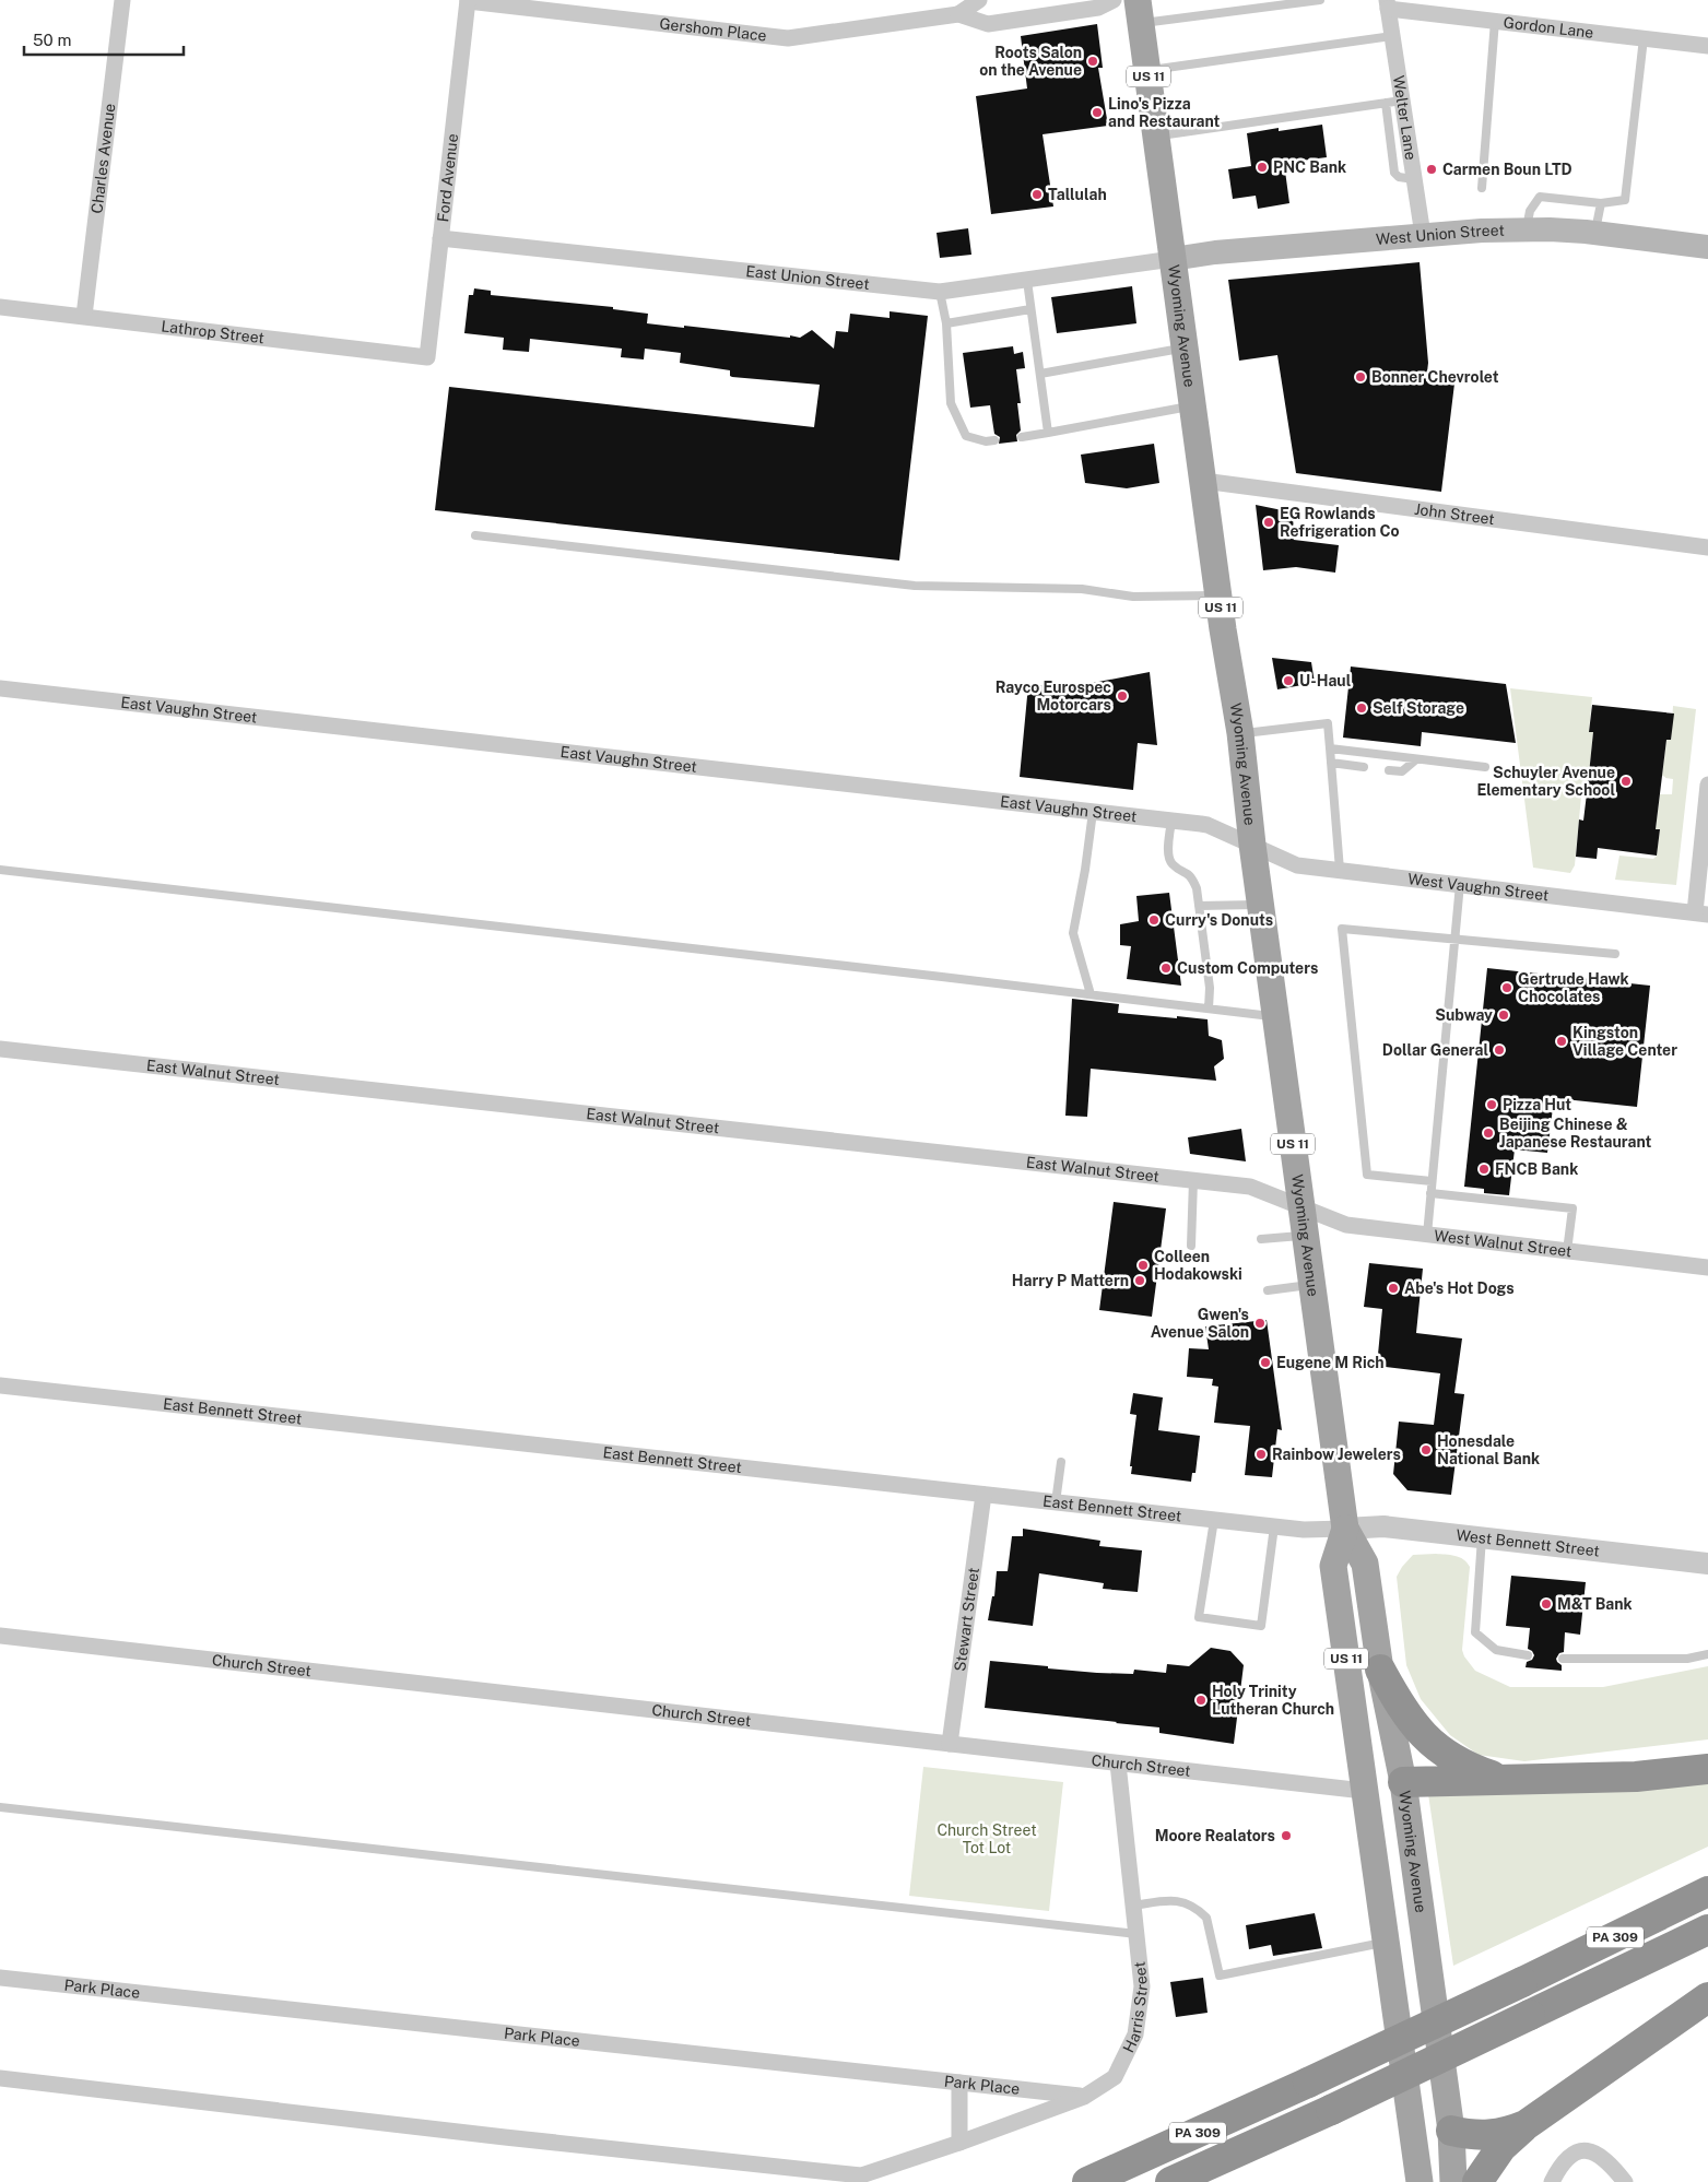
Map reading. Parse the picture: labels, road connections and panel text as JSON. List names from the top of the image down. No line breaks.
{"streets":{"highway":["PA 309"],"main road":["US 11","West Union Street","Wyoming Avenue","Church Street"],"street":["Gordon Lane","Gershom Place","Welter Lane","Charles Avenue","Ford Avenue","East Union Street","Lathrop Street","John Street","East Vaughn Street","West Vaughn Street","East Walnut Street","West Walnut Street","East Bennett Street","West Bennett Street","Stewart Street","Park Place","Harris Street"]},"crossings":[["Gordon Lane","Welter Lane"],["Gershom Place","Ford Avenue"],["Welter Lane","West Union Street"],["Charles Avenue","Lathrop Street"],["Ford Avenue","East Union Street"],["Ford Avenue","Lathrop Street"],["West Union Street","East Union Street"],["West Union Street","Wyoming Avenue"],["East Union Street","Wyoming Avenue"],["Wyoming Avenue","John Street"],["Wyoming Avenue","East Vaughn Street"],["Wyoming Avenue","West Vaughn Street"],["Wyoming Avenue","East Walnut Street"],["Wyoming Avenue","West Walnut Street"],["Wyoming Avenue","East Bennett Street"],["Wyoming Avenue","West Bennett Street"],["Wyoming Avenue","Church Street"],["East Vaughn Street","West Vaughn Street"],["East Walnut Street","West Walnut Street"],["East Bennett Street","West Bennett Street"],["East Bennett Street","Stewart Street"],["Stewart Street","Church Street"],["Church Street","Harris Street"],["Park Place","Harris Street"]],"parks":["Church Street Tot Lot"],"places":["Roots Salon on the Avenue","Lino's Pizza and Restaurant","PNC Bank","Carmen Boun LTD","Tallulah","Bonner Chevrolet","EG Rowlands Refrigeration Co","U-Haul","Rayco Eurospec Motorcars","Self Storage","Schuyler Avenue Elementary School","Curry's Donuts","Custom Computers","Gertrude Hawk Chocolates","Subway","Kingston Village Center","Dollar General","Pizza Hut","Beijing Chinese & Japanese Restaurant","FNCB Bank","Colleen Hodakowski","Harry P Mattern","Abe's Hot Dogs","Gwen's Avenue Salon","Eugene M Rich","Honesdale National Bank","Rainbow Jewelers","M&T Bank","Holy Trinity Lutheran Church","Moore Realators"],"scale_bar":"50 m"}
